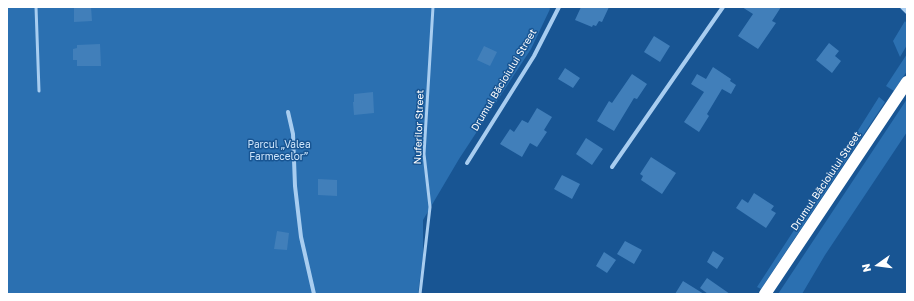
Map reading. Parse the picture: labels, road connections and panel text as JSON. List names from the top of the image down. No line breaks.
{"streets":{"highway":["Drumul Băcioiului Street"],"lane":["Nuferilor Street"]},"parks":["Parcul „Valea Farmecelor”"],"north":"left"}
